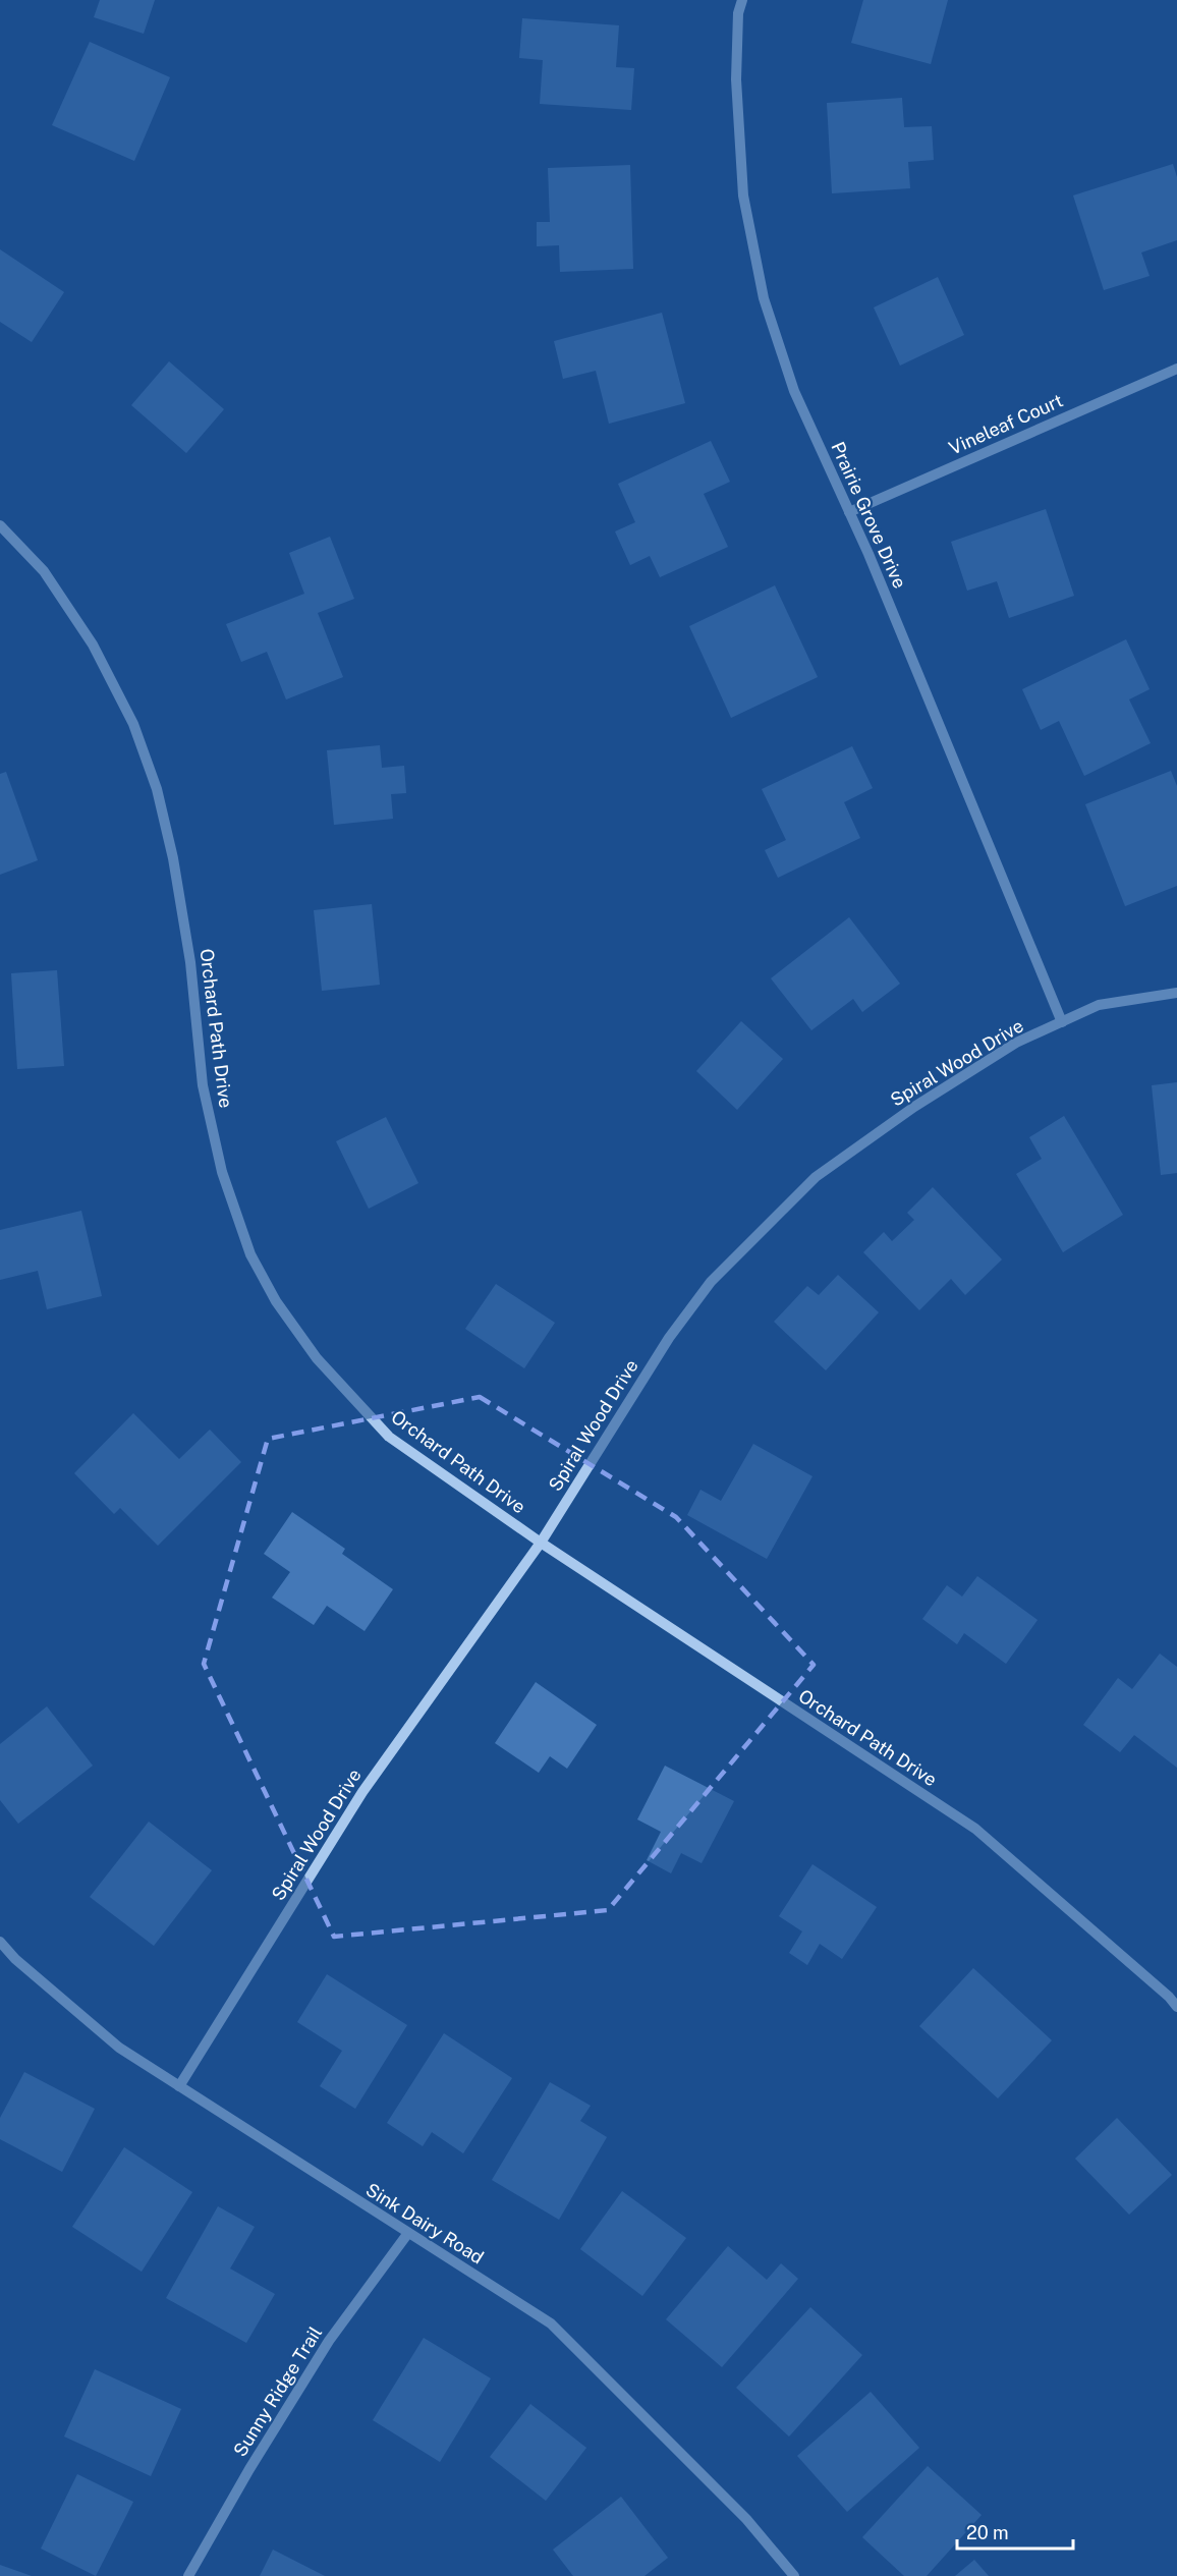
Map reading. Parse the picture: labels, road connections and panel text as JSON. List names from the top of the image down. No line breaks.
{"streets":{"street":["Vineleaf Court","Prairie Grove Drive","Orchard Path Drive","Spiral Wood Drive","Sink Dairy Road","Sunny Ridge Trail"]},"crossings":[["Vineleaf Court","Prairie Grove Drive"],["Prairie Grove Drive","Spiral Wood Drive"],["Orchard Path Drive","Spiral Wood Drive"],["Spiral Wood Drive","Sink Dairy Road"],["Sink Dairy Road","Sunny Ridge Trail"]],"scale_bar":"20 m"}
